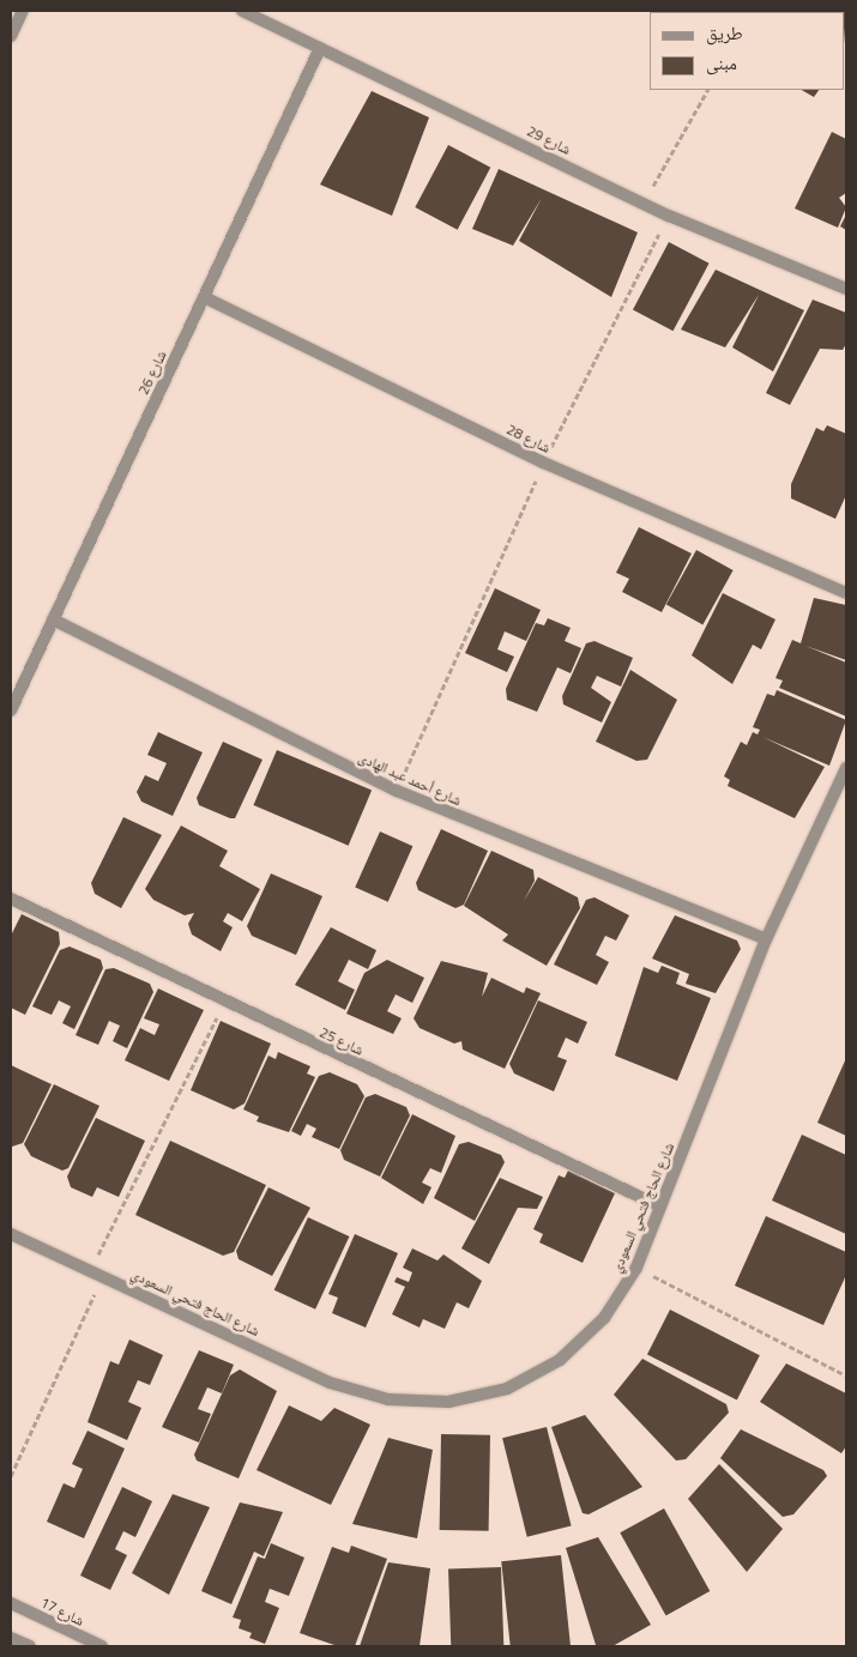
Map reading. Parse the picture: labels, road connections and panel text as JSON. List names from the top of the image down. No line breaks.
{"streets":{"street":["شارع 29","شارع 26","شارع 28","شارع أحمد عبد الهادى","شارع 25","شارع الحاج فتحي السعودي","شارع 17"]},"crossings":[["شارع 29","شارع 26"],["شارع 26","شارع 28"],["شارع 26","شارع أحمد عبد الهادى"],["شارع أحمد عبد الهادى","شارع الحاج فتحي السعودي"],["شارع 25","شارع الحاج فتحي السعودي"]],"legend":["طريق","مبنى"]}
